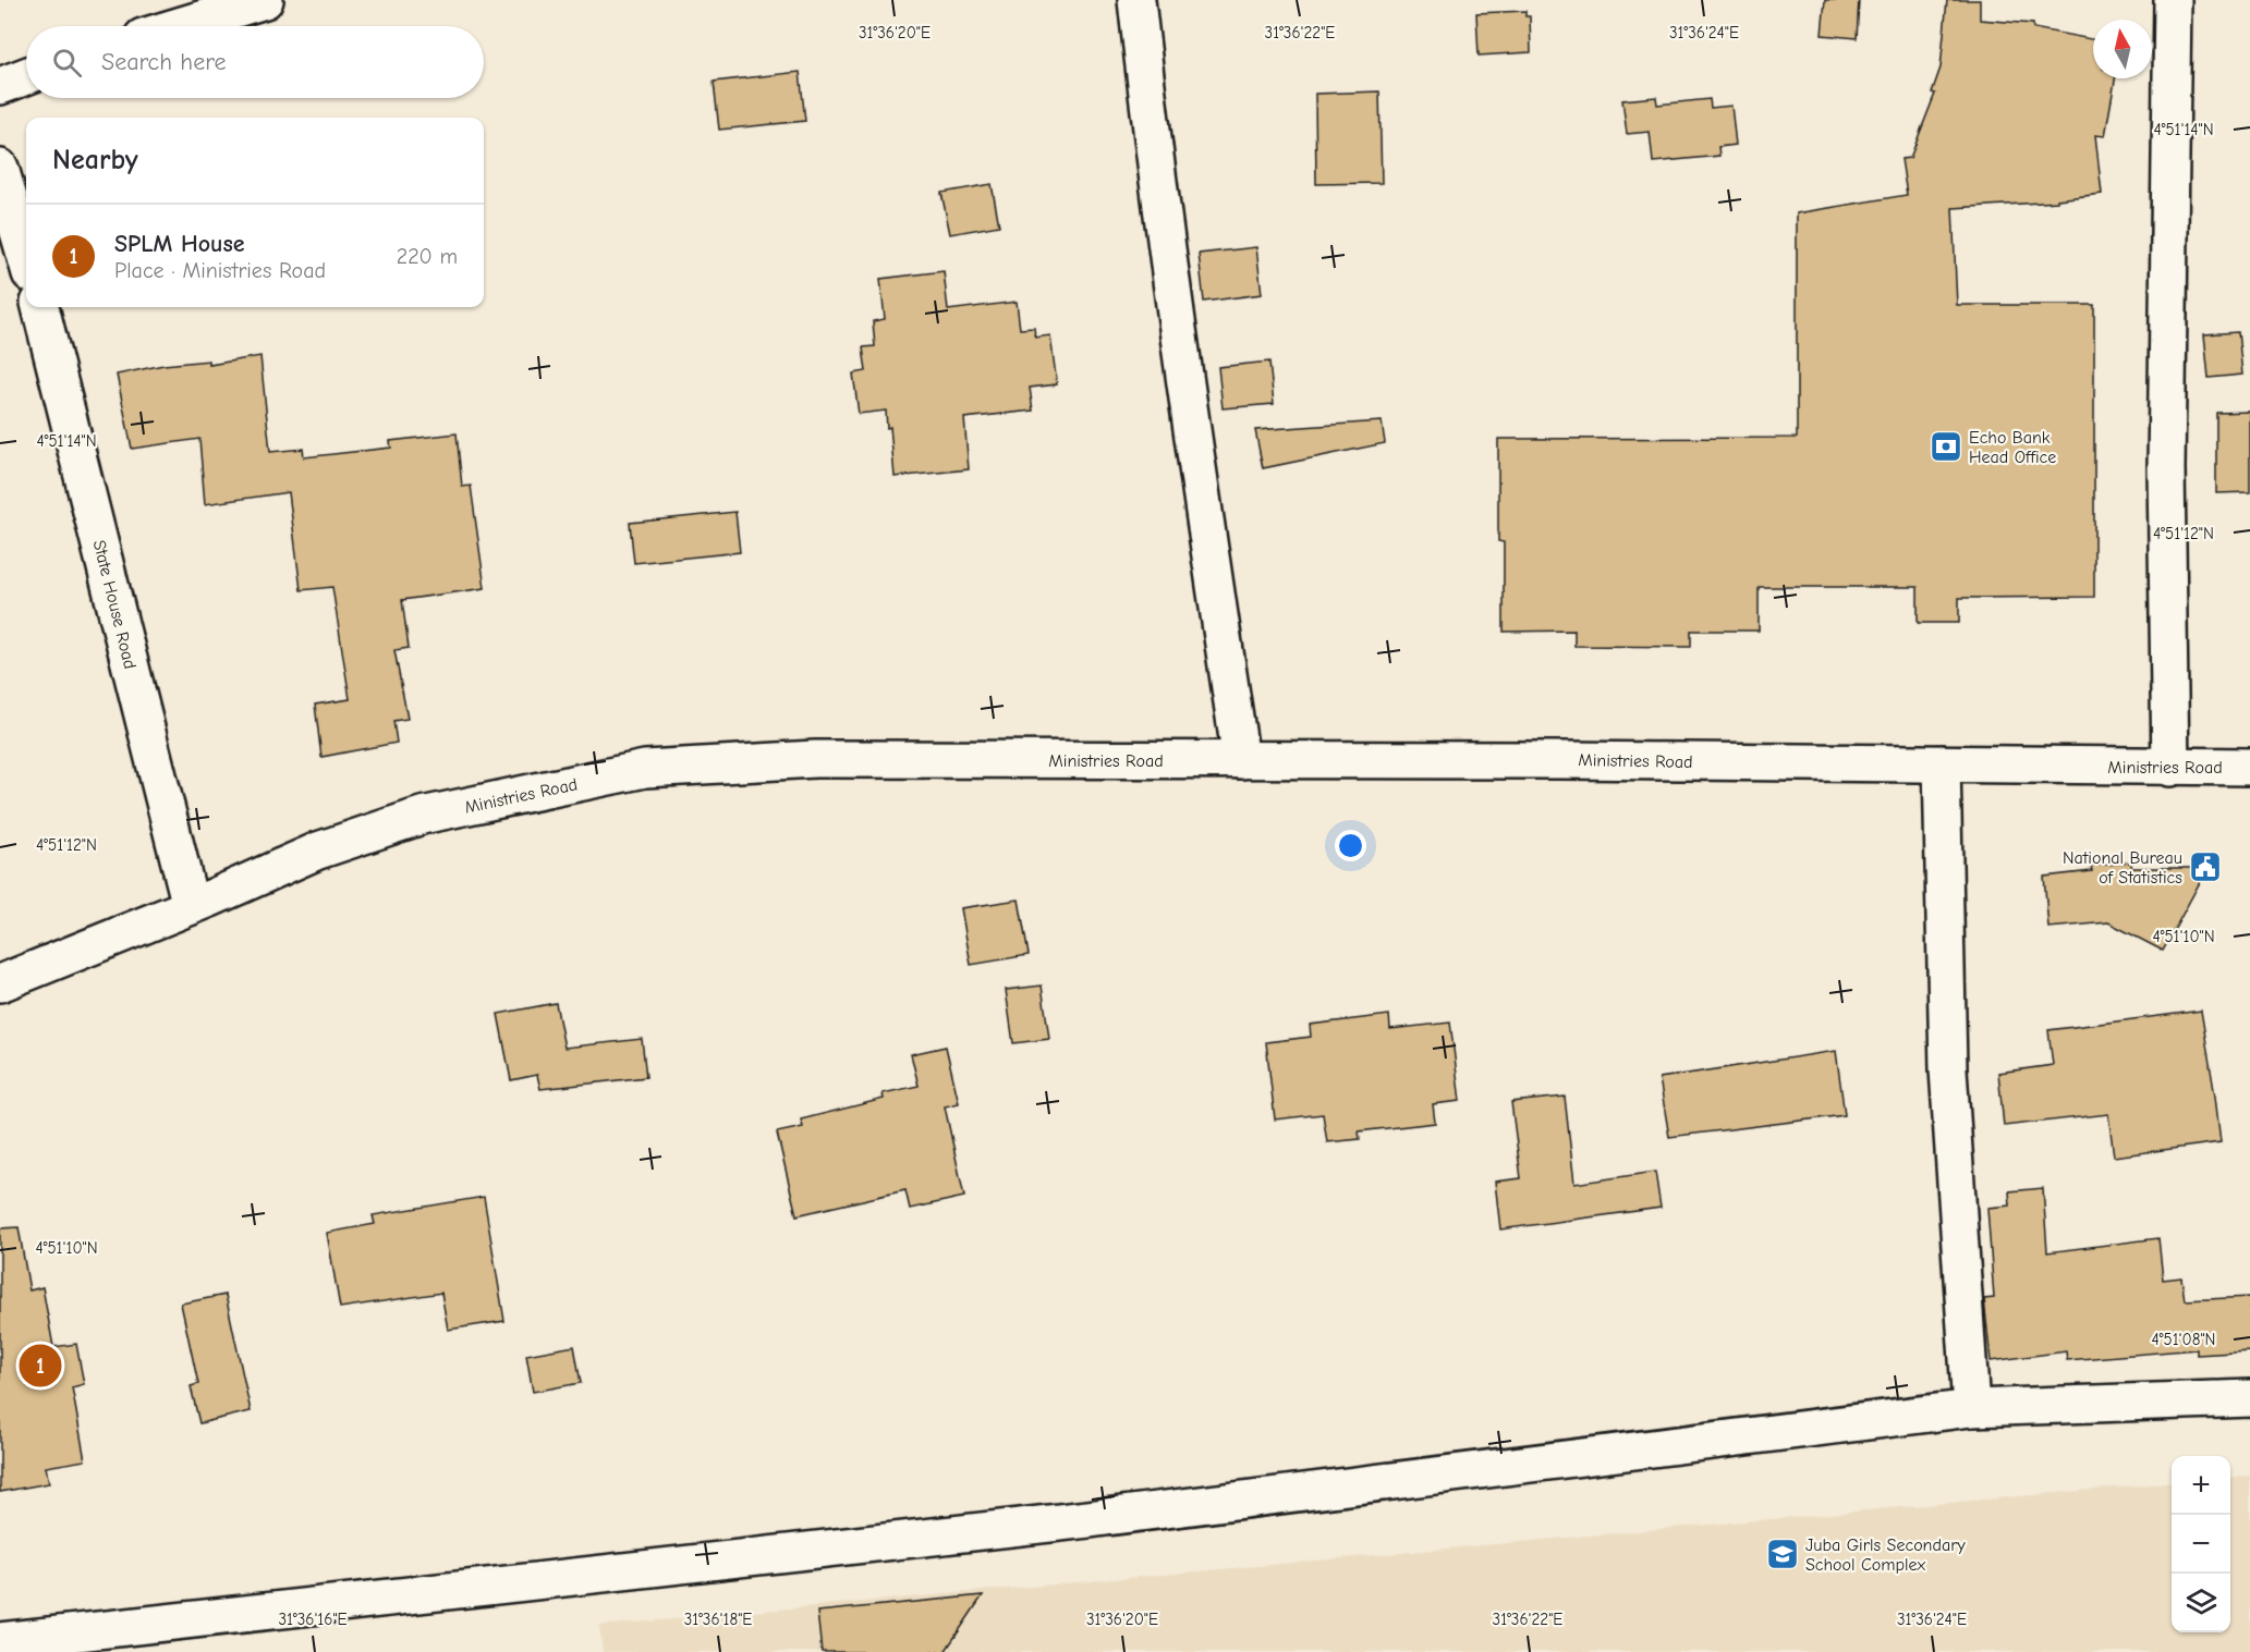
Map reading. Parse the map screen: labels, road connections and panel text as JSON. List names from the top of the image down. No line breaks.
{"streets":{"street":["State House Road","Ministries Road"]},"crossings":[["State House Road","Ministries Road"]],"places":{"bank":["Echo Bank Head Office"],"public building":["National Bureau of Statistics"],"school or university":["Juba Girls Secondary School Complex"]},"north":"top","page":{"search":"Search here","heading":"Nearby","list":[{"mark":"1","name":"SPLM House","note":"Place · Ministries Road","value":"220 m"}],"pins":"1","map_buttons":["+","−"]},"coordinates":["31°36'20\"E","31°36'22\"E","31°36'24\"E","4°51'14\"N","4°51'12\"N","4°51'10\"N","4°51'08\"N","31°36'16\"E","31°36'18\"E"]}
